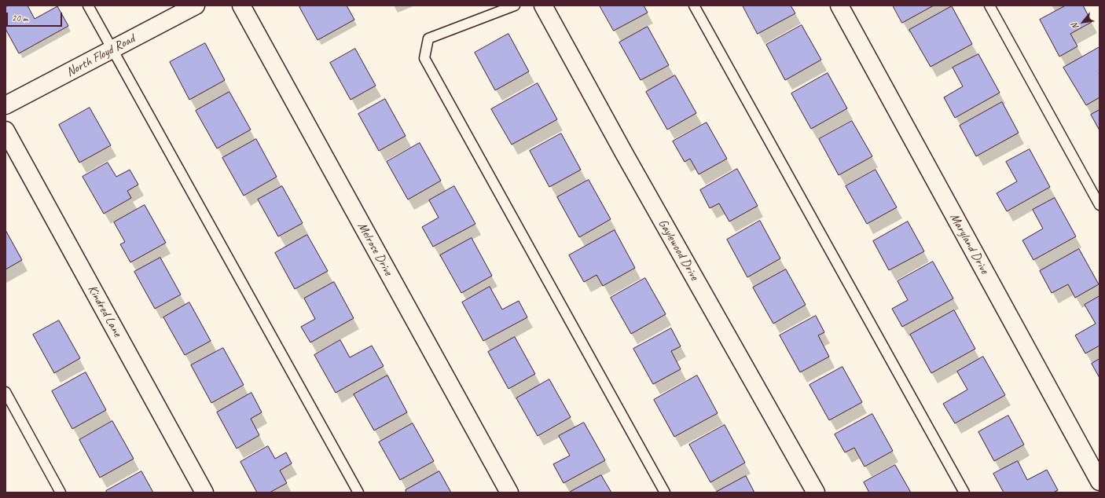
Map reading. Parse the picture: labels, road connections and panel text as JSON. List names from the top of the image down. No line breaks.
{"streets":{"street":["North Floyd Road","Maryland Drive","Melrose Drive","Gaylewood Drive","Kindred Lane"]},"scale_bar":"20 m","north":"bottom left"}
